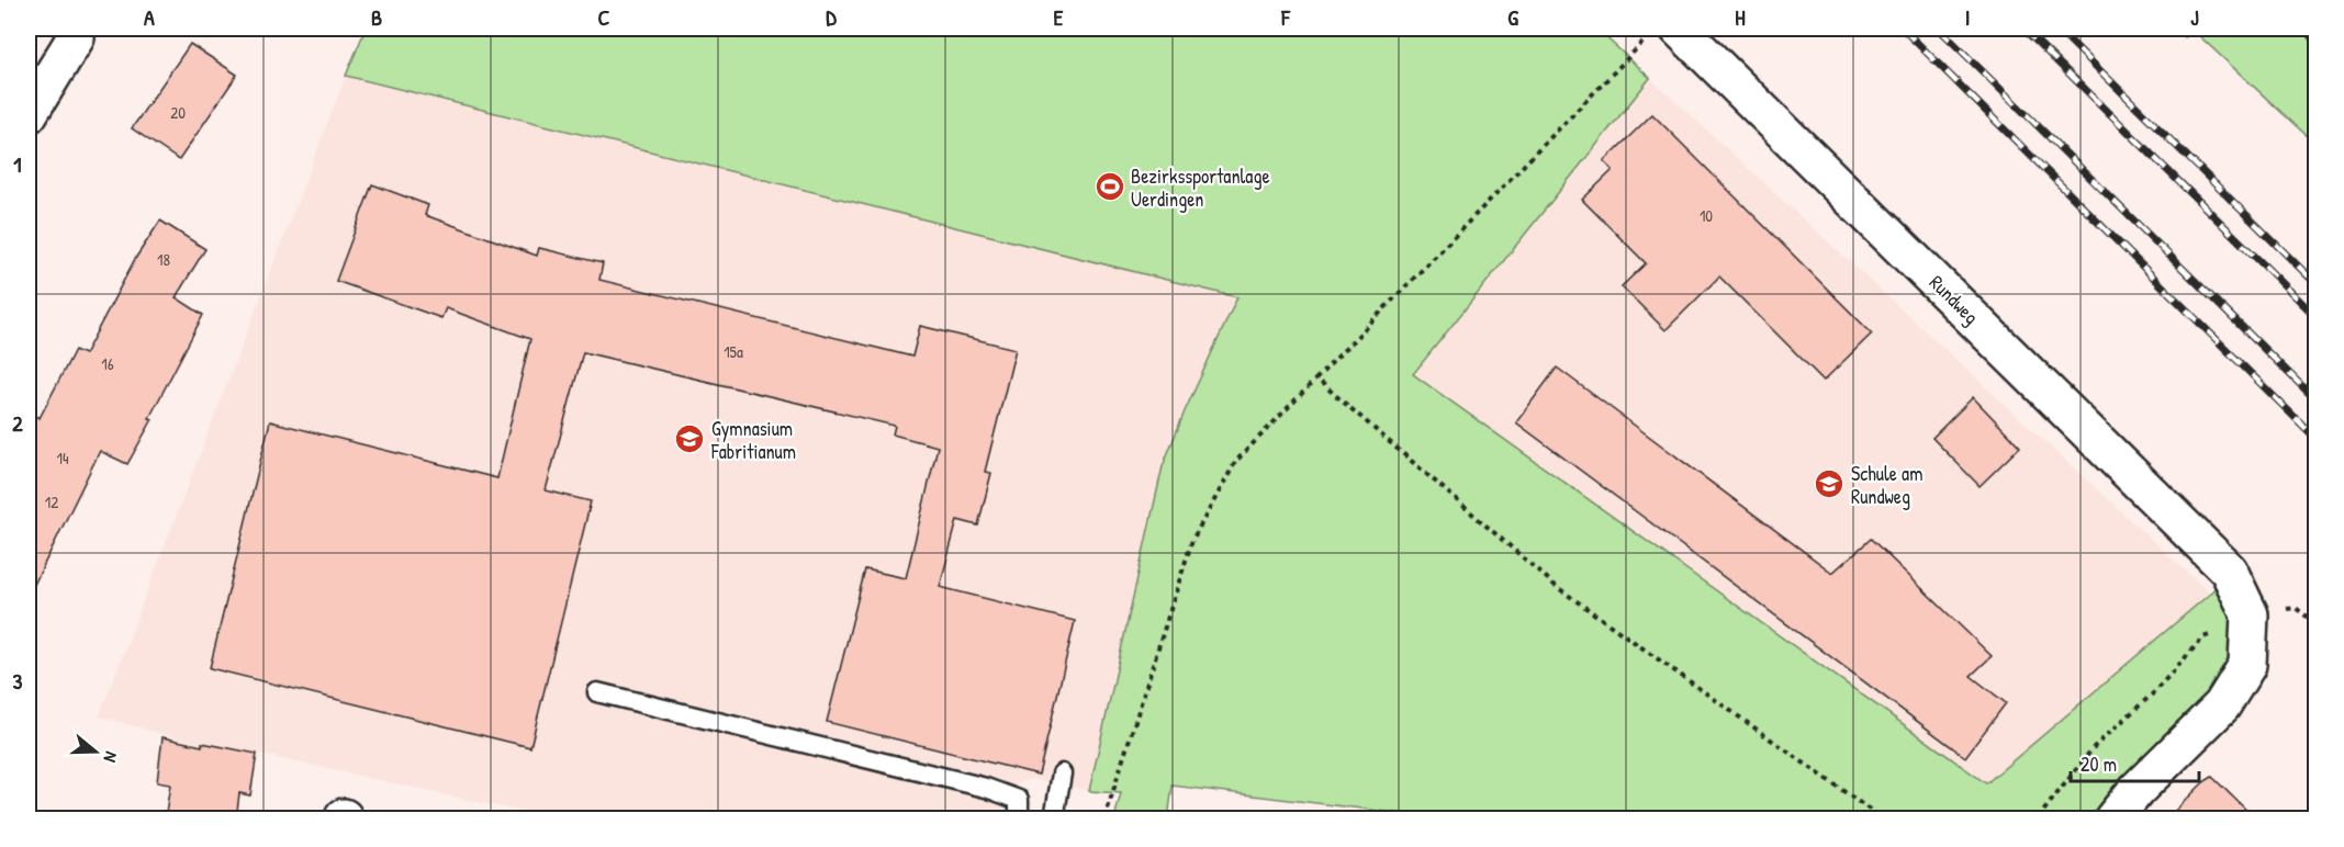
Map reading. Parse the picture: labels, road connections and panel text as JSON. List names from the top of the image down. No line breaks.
{"streets":{"street":["Rundweg"]},"places":{"sports":["Bezirkssportanlage Uerdingen"],"school or university":["Gymnasium Fabritianum","Schule am Rundweg"]},"house_numbers":["20","10","18","15a","16","14","12"],"scale_bar":"20 m","north":"right","grid":{"columns":["A","B","C","D","E","F","G","H","I","J"],"rows":["1","2","3"]}}
